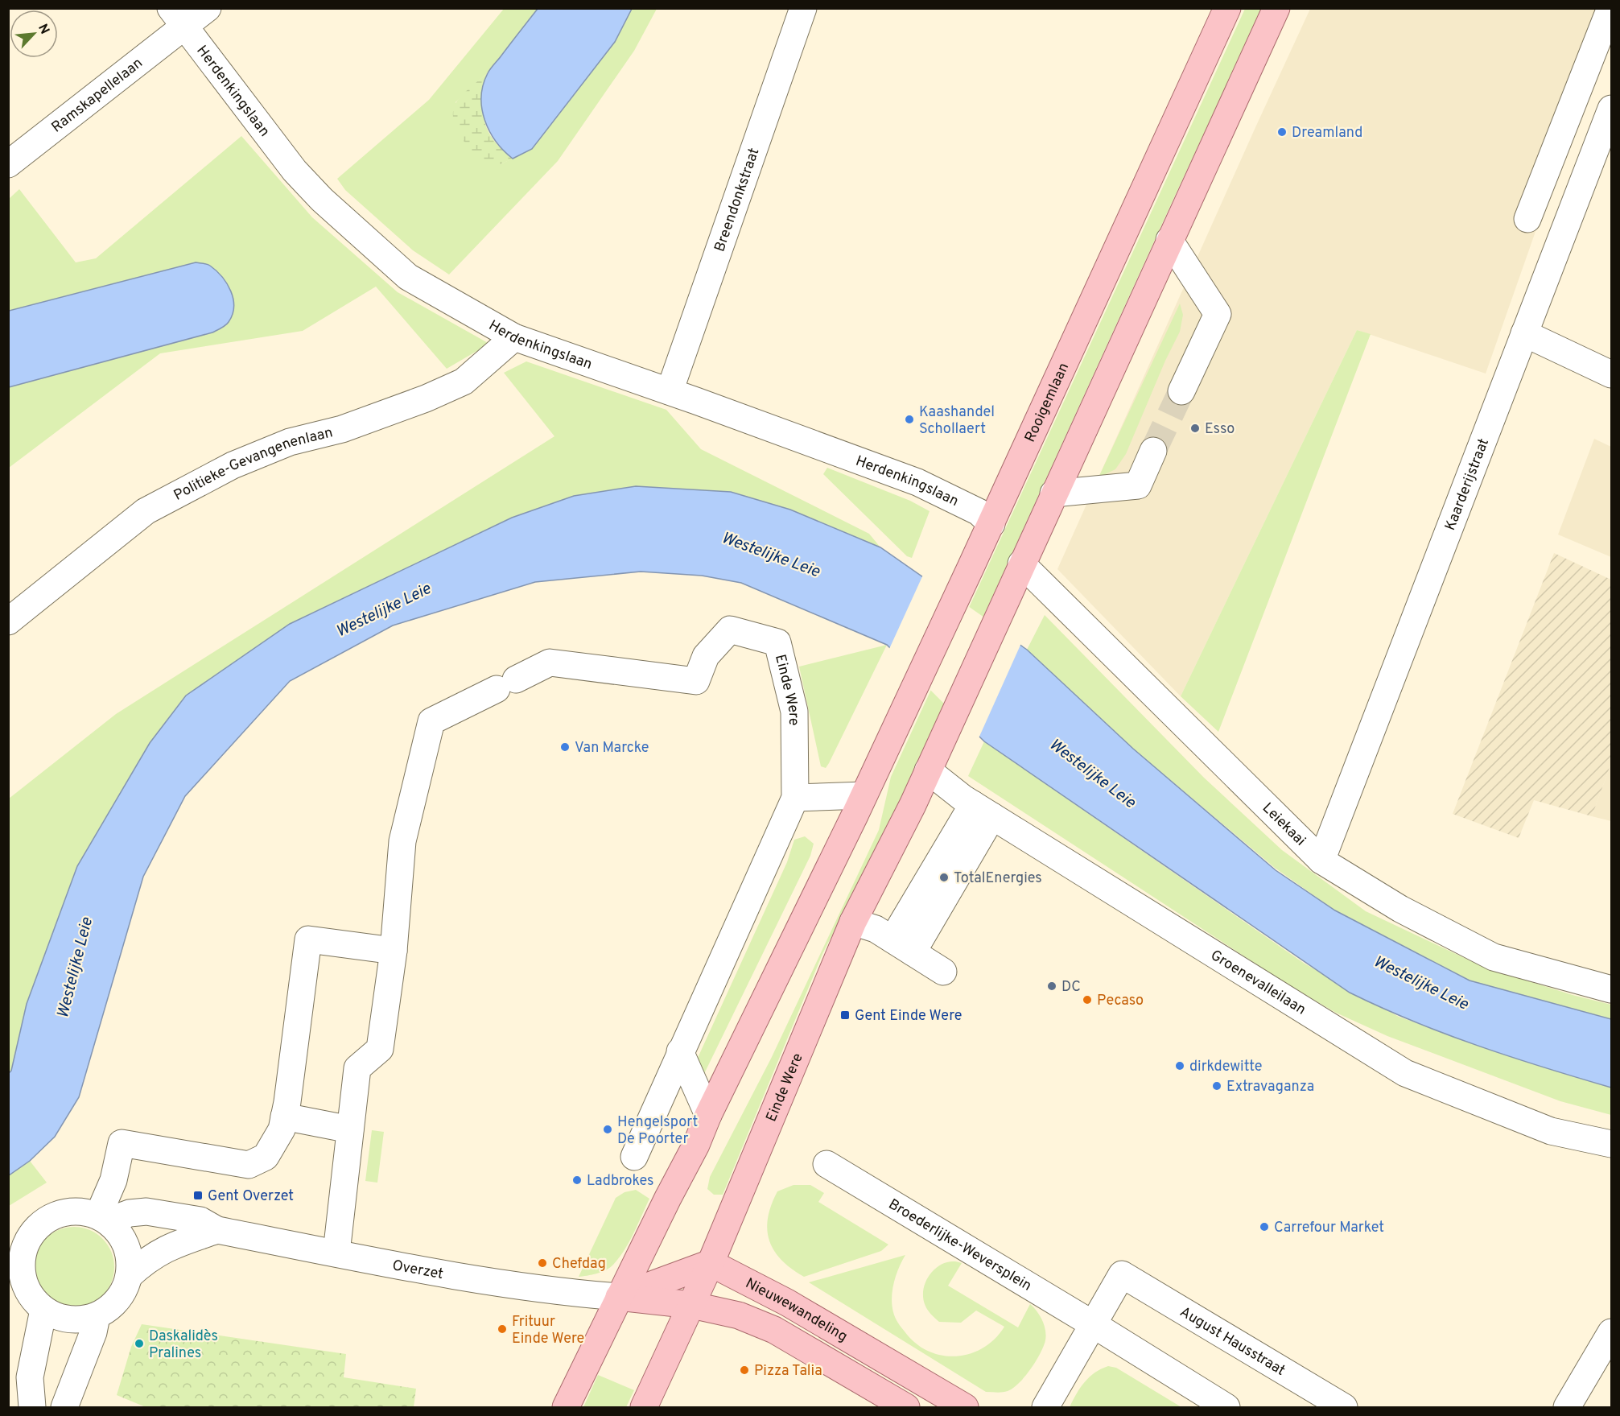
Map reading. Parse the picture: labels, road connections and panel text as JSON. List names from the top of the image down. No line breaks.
{"streets":{"main road":["Rooigemlaan","Einde Were","Nieuwewandeling"],"street":["Herdenkingslaan","Ramskapellelaan","Breendonkstraat","Politieke-Gevangenenlaan","Kaarderijstraat","Leiekaai","Groenevalleilaan","Broederlijke-Weversplein","Overzet","August Hausstraat"]},"crossings":[["Herdenkingslaan","Ramskapellelaan"],["Herdenkingslaan","Breendonkstraat"],["Herdenkingslaan","Rooigemlaan"],["Herdenkingslaan","Politieke-Gevangenenlaan"],["Kaarderijstraat","Leiekaai"],["Einde Were","Groenevalleilaan"],["Einde Were","Nieuwewandeling"],["Broederlijke-Weversplein","August Hausstraat"],["Overzet","Nieuwewandeling"]],"water":["Westelijke Leie"],"places":{"other":["Dreamland","Kaashandel Schollaert","Esso","Van Marcke","TotalEnergies","DC","Pecaso","dirkdewitte","Extravaganza","Hengelsport De Poorter","Ladbrokes","Carrefour Market","Chefdag","Frituur Einde Were","Daskalidès Pralines","Pizza Talia"],"transit":["Gent Einde Were","Gent Overzet"]},"north":"top right"}
